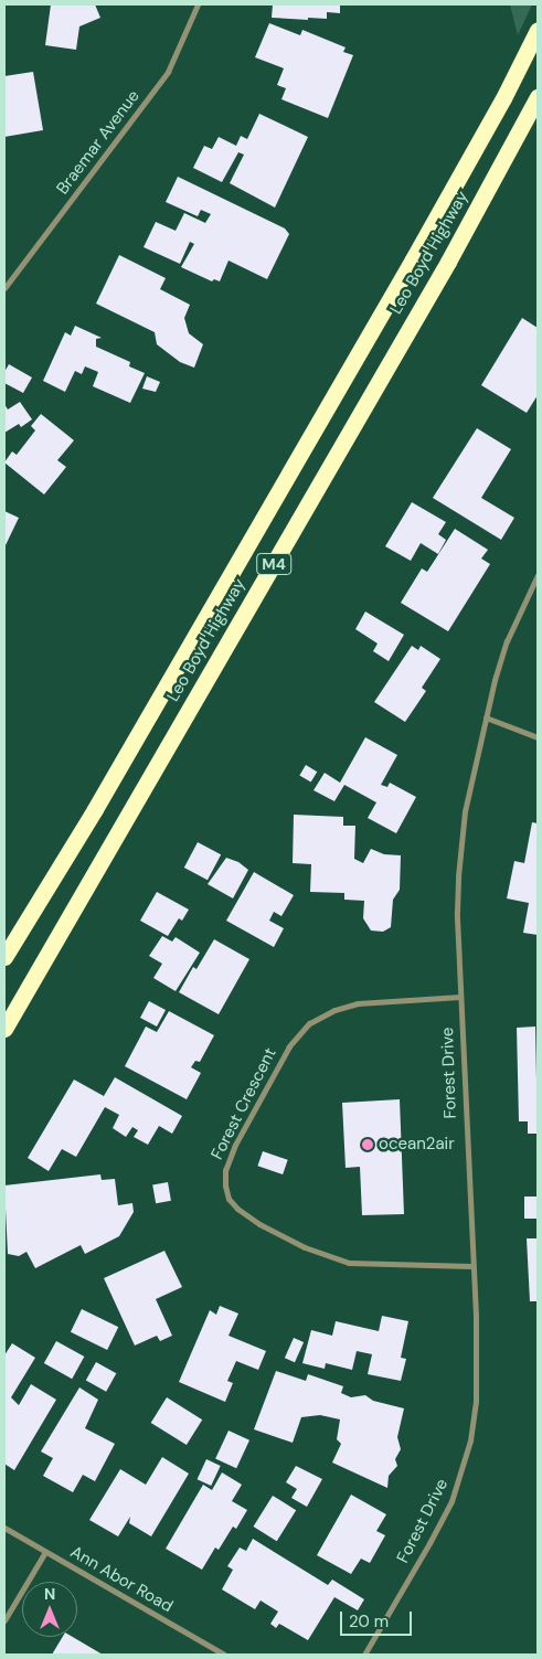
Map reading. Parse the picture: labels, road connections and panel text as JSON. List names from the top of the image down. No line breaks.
{"streets":{"highway":["Leo Boyd Highway","M4"],"street":["Braemar Avenue","Forest Drive","Forest Crescent","Ann Abor Road"]},"crossings":[["Forest Drive","Forest Crescent"]],"places":["ocean2air"],"scale_bar":"20 m","north":"top"}
